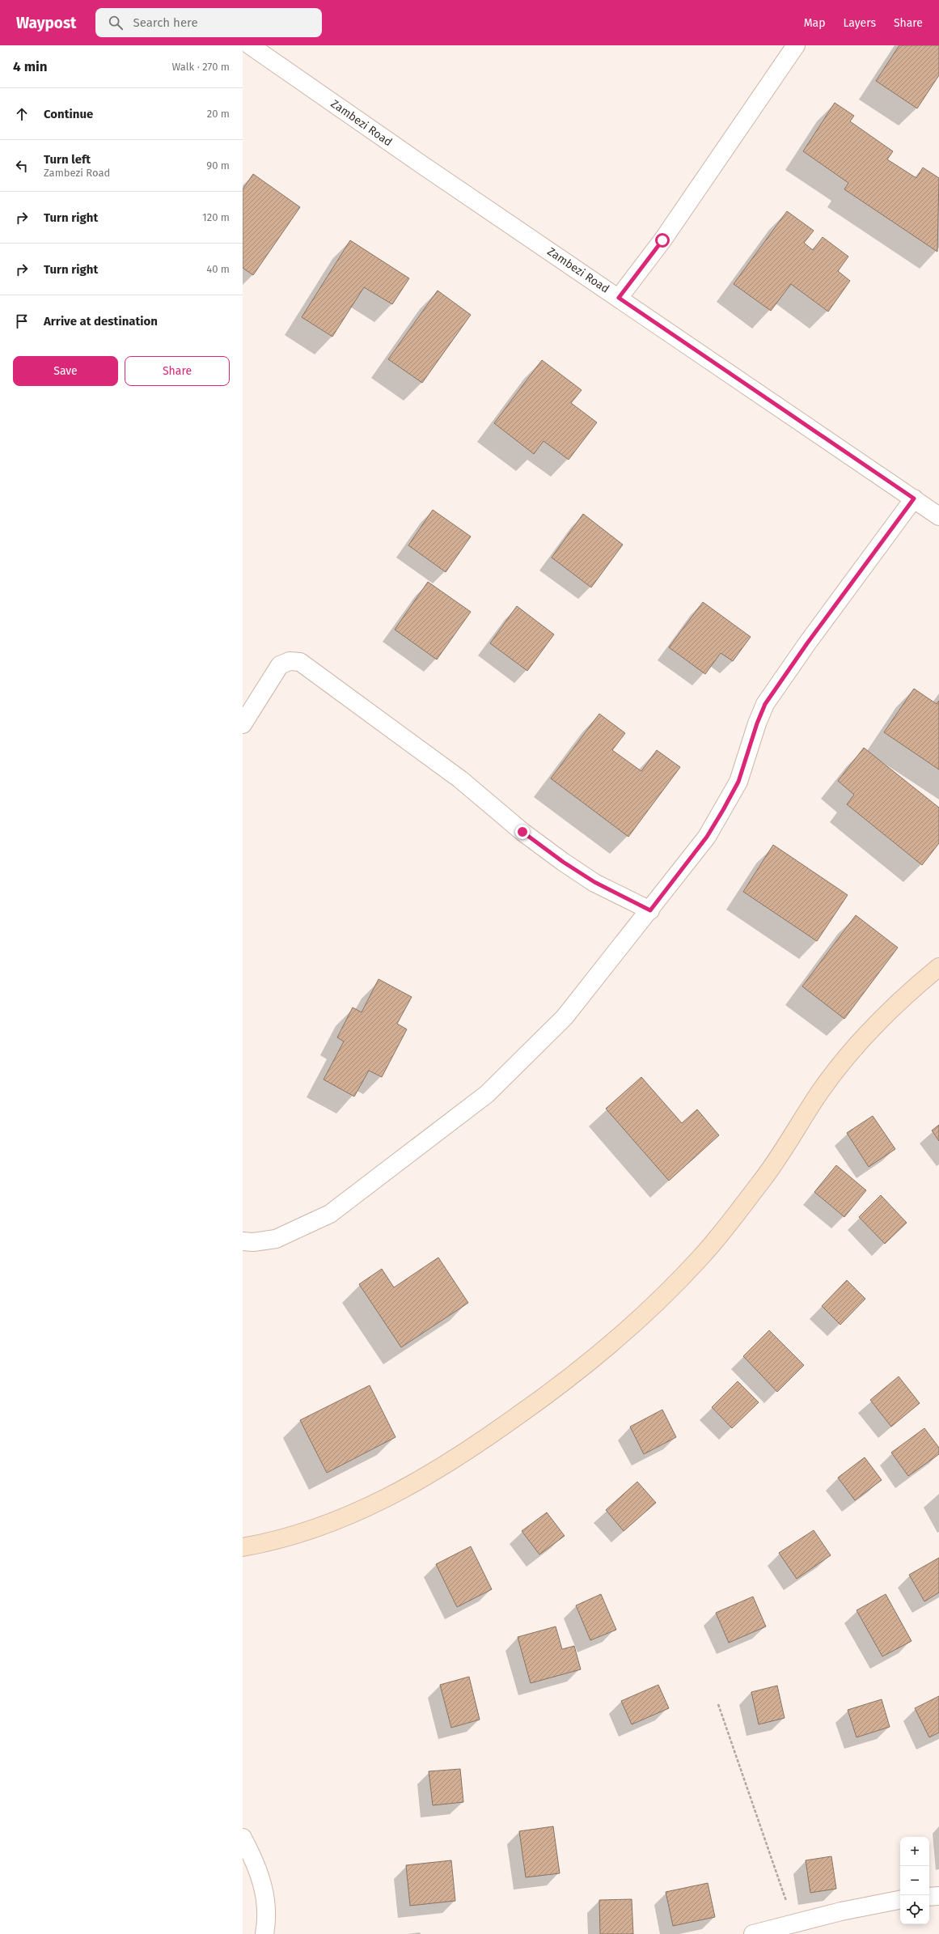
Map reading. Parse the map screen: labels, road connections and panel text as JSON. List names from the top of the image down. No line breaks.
{"streets":{"street":["Zambezi Road"]},"page":{"header":"Waypost","search":"Search here","nav":["Map","Layers","Share"],"heading":["4 min","Walk · 270 m"],"list":[["Continue","20 m"],["Turn left","Zambezi Road","90 m"],["Turn right","120 m"],["Turn right","40 m"],"Arrive at destination"],"buttons":["Save","Share"],"map_buttons":["+","−"]}}
